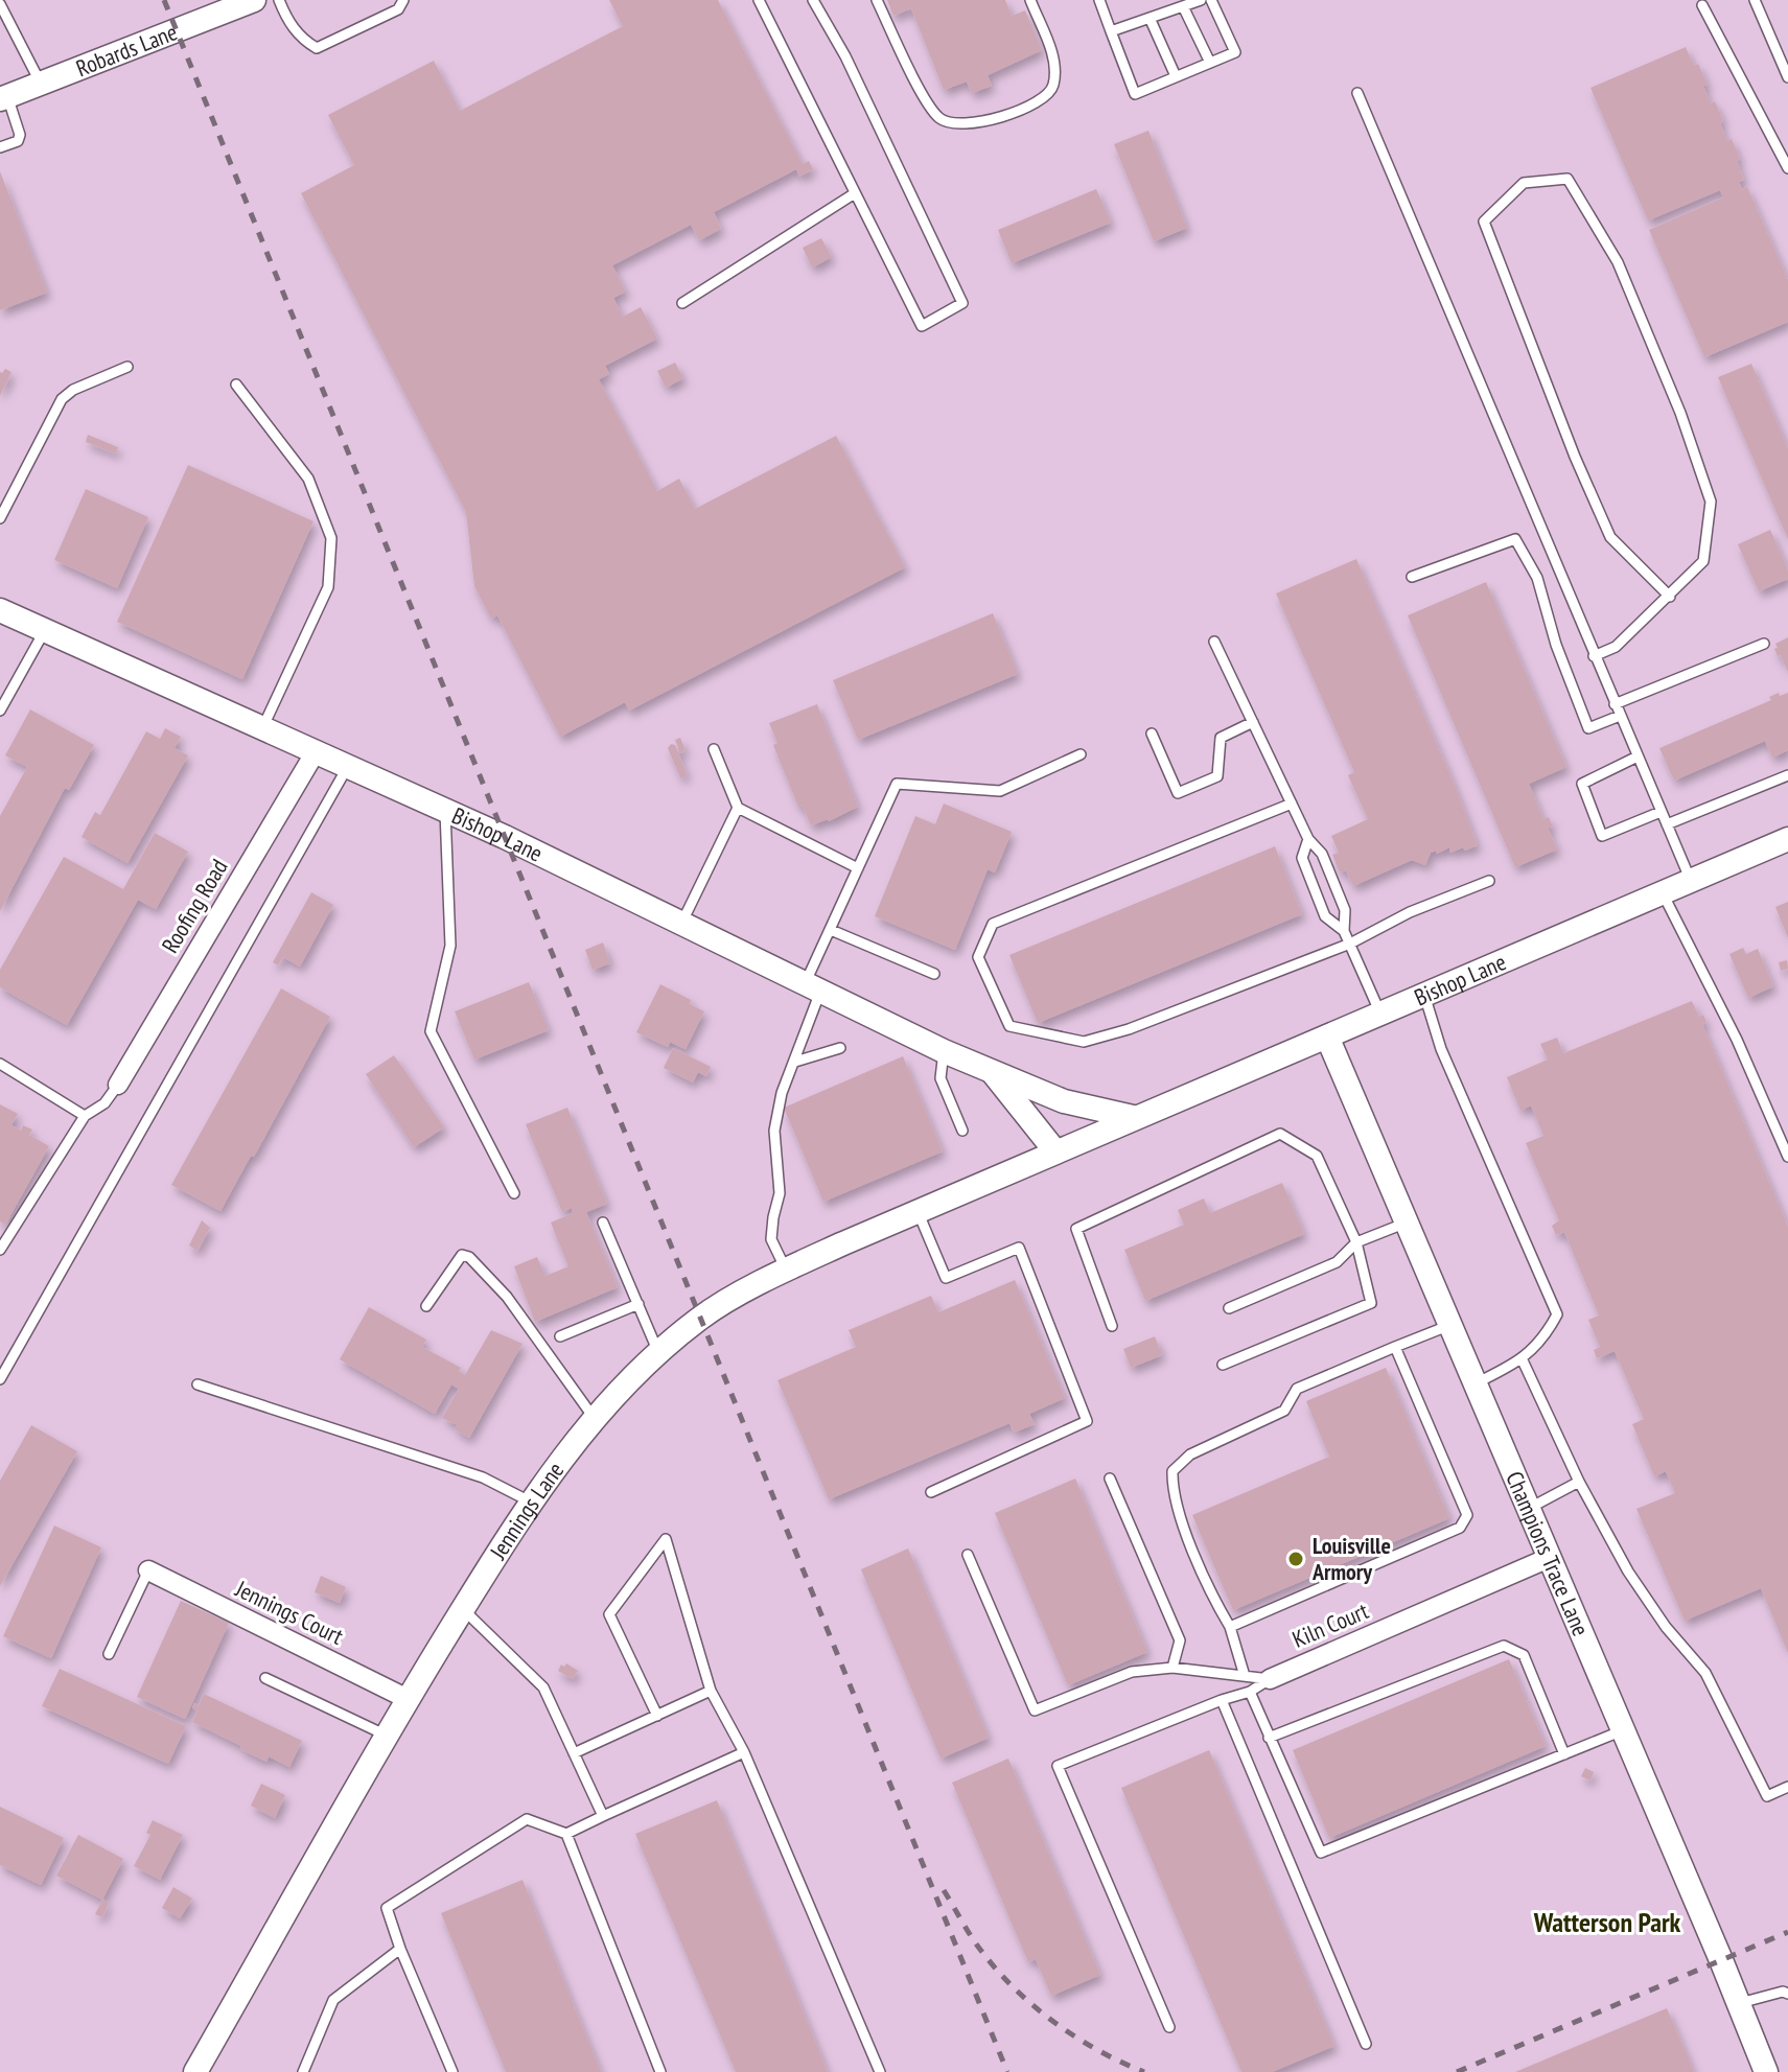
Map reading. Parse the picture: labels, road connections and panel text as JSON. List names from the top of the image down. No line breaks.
{"streets":{"street":["Robards Lane","Bishop Lane","Roofing Road","Jennings Lane","Champions Trace Lane","Jennings Court","Kiln Court"]},"crossings":[["Bishop Lane","Roofing Road"],["Bishop Lane","Jennings Lane"],["Bishop Lane","Champions Trace Lane"],["Jennings Lane","Jennings Court"],["Champions Trace Lane","Kiln Court"]],"districts":["Watterson Park"],"places":["Louisville Armory"]}
